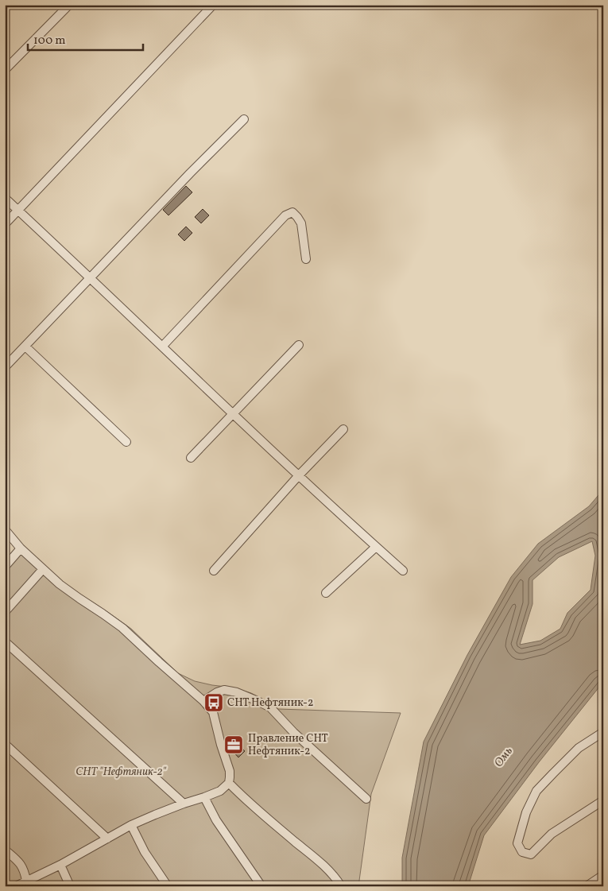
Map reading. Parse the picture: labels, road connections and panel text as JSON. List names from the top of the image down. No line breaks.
{"water":["Омь"],"parks":["СНТ \"Нефтяник-2\""],"places":{"bus stop":["СНТ Нефтяник-2"],"office":["Правление СНТ Нефтяник-2"]},"scale_bar":"100 m"}
